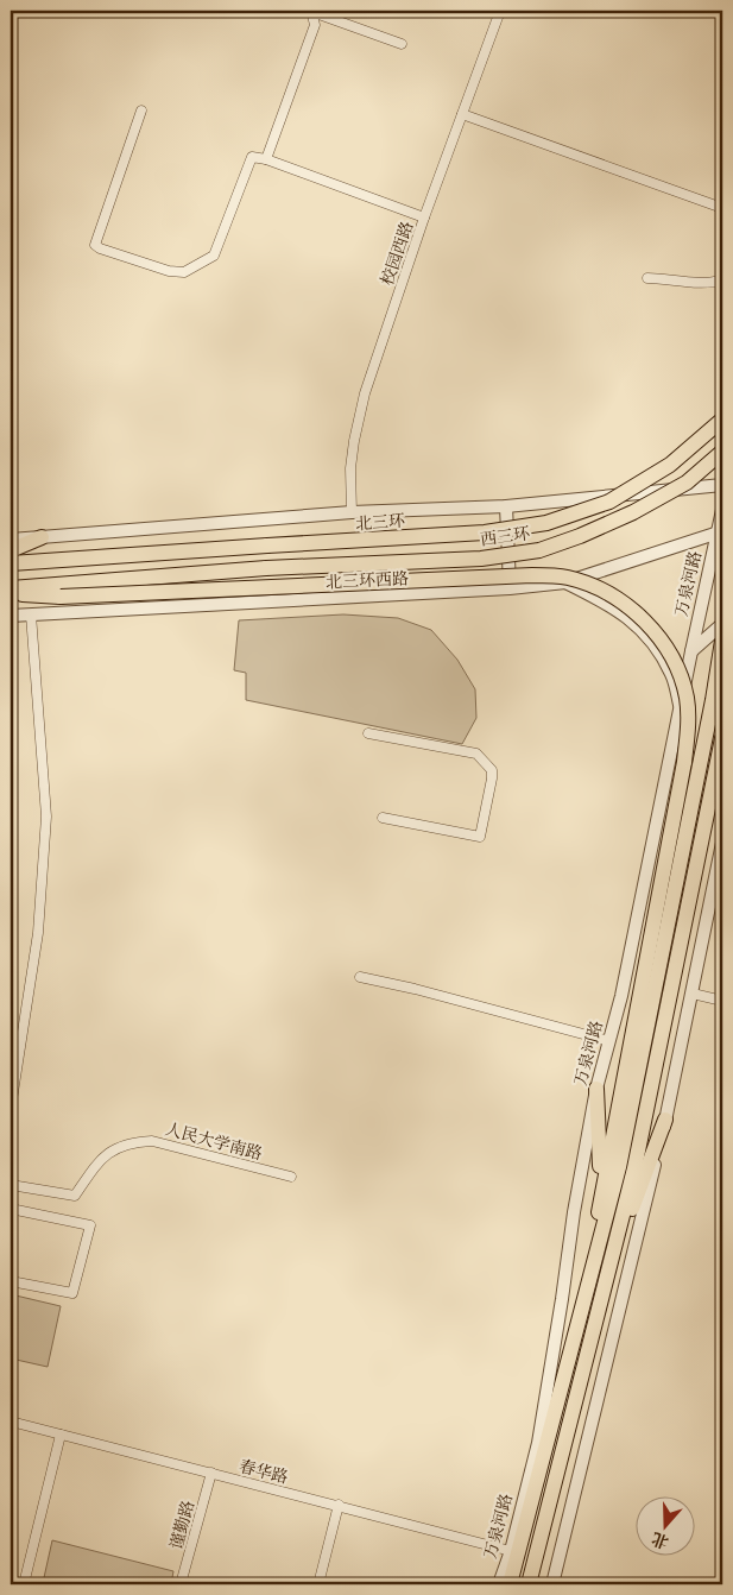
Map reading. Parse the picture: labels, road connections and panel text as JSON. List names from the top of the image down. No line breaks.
{"streets":{"highway":["北三环","西三环","万泉河路"],"street":["校园西路","北三环西路","人民大学南路","春华路","谨勤路"]},"crossings":[["北三环西路","万泉河路"],["万泉河路","春华路"],["春华路","谨勤路"]],"north":"bottom"}
